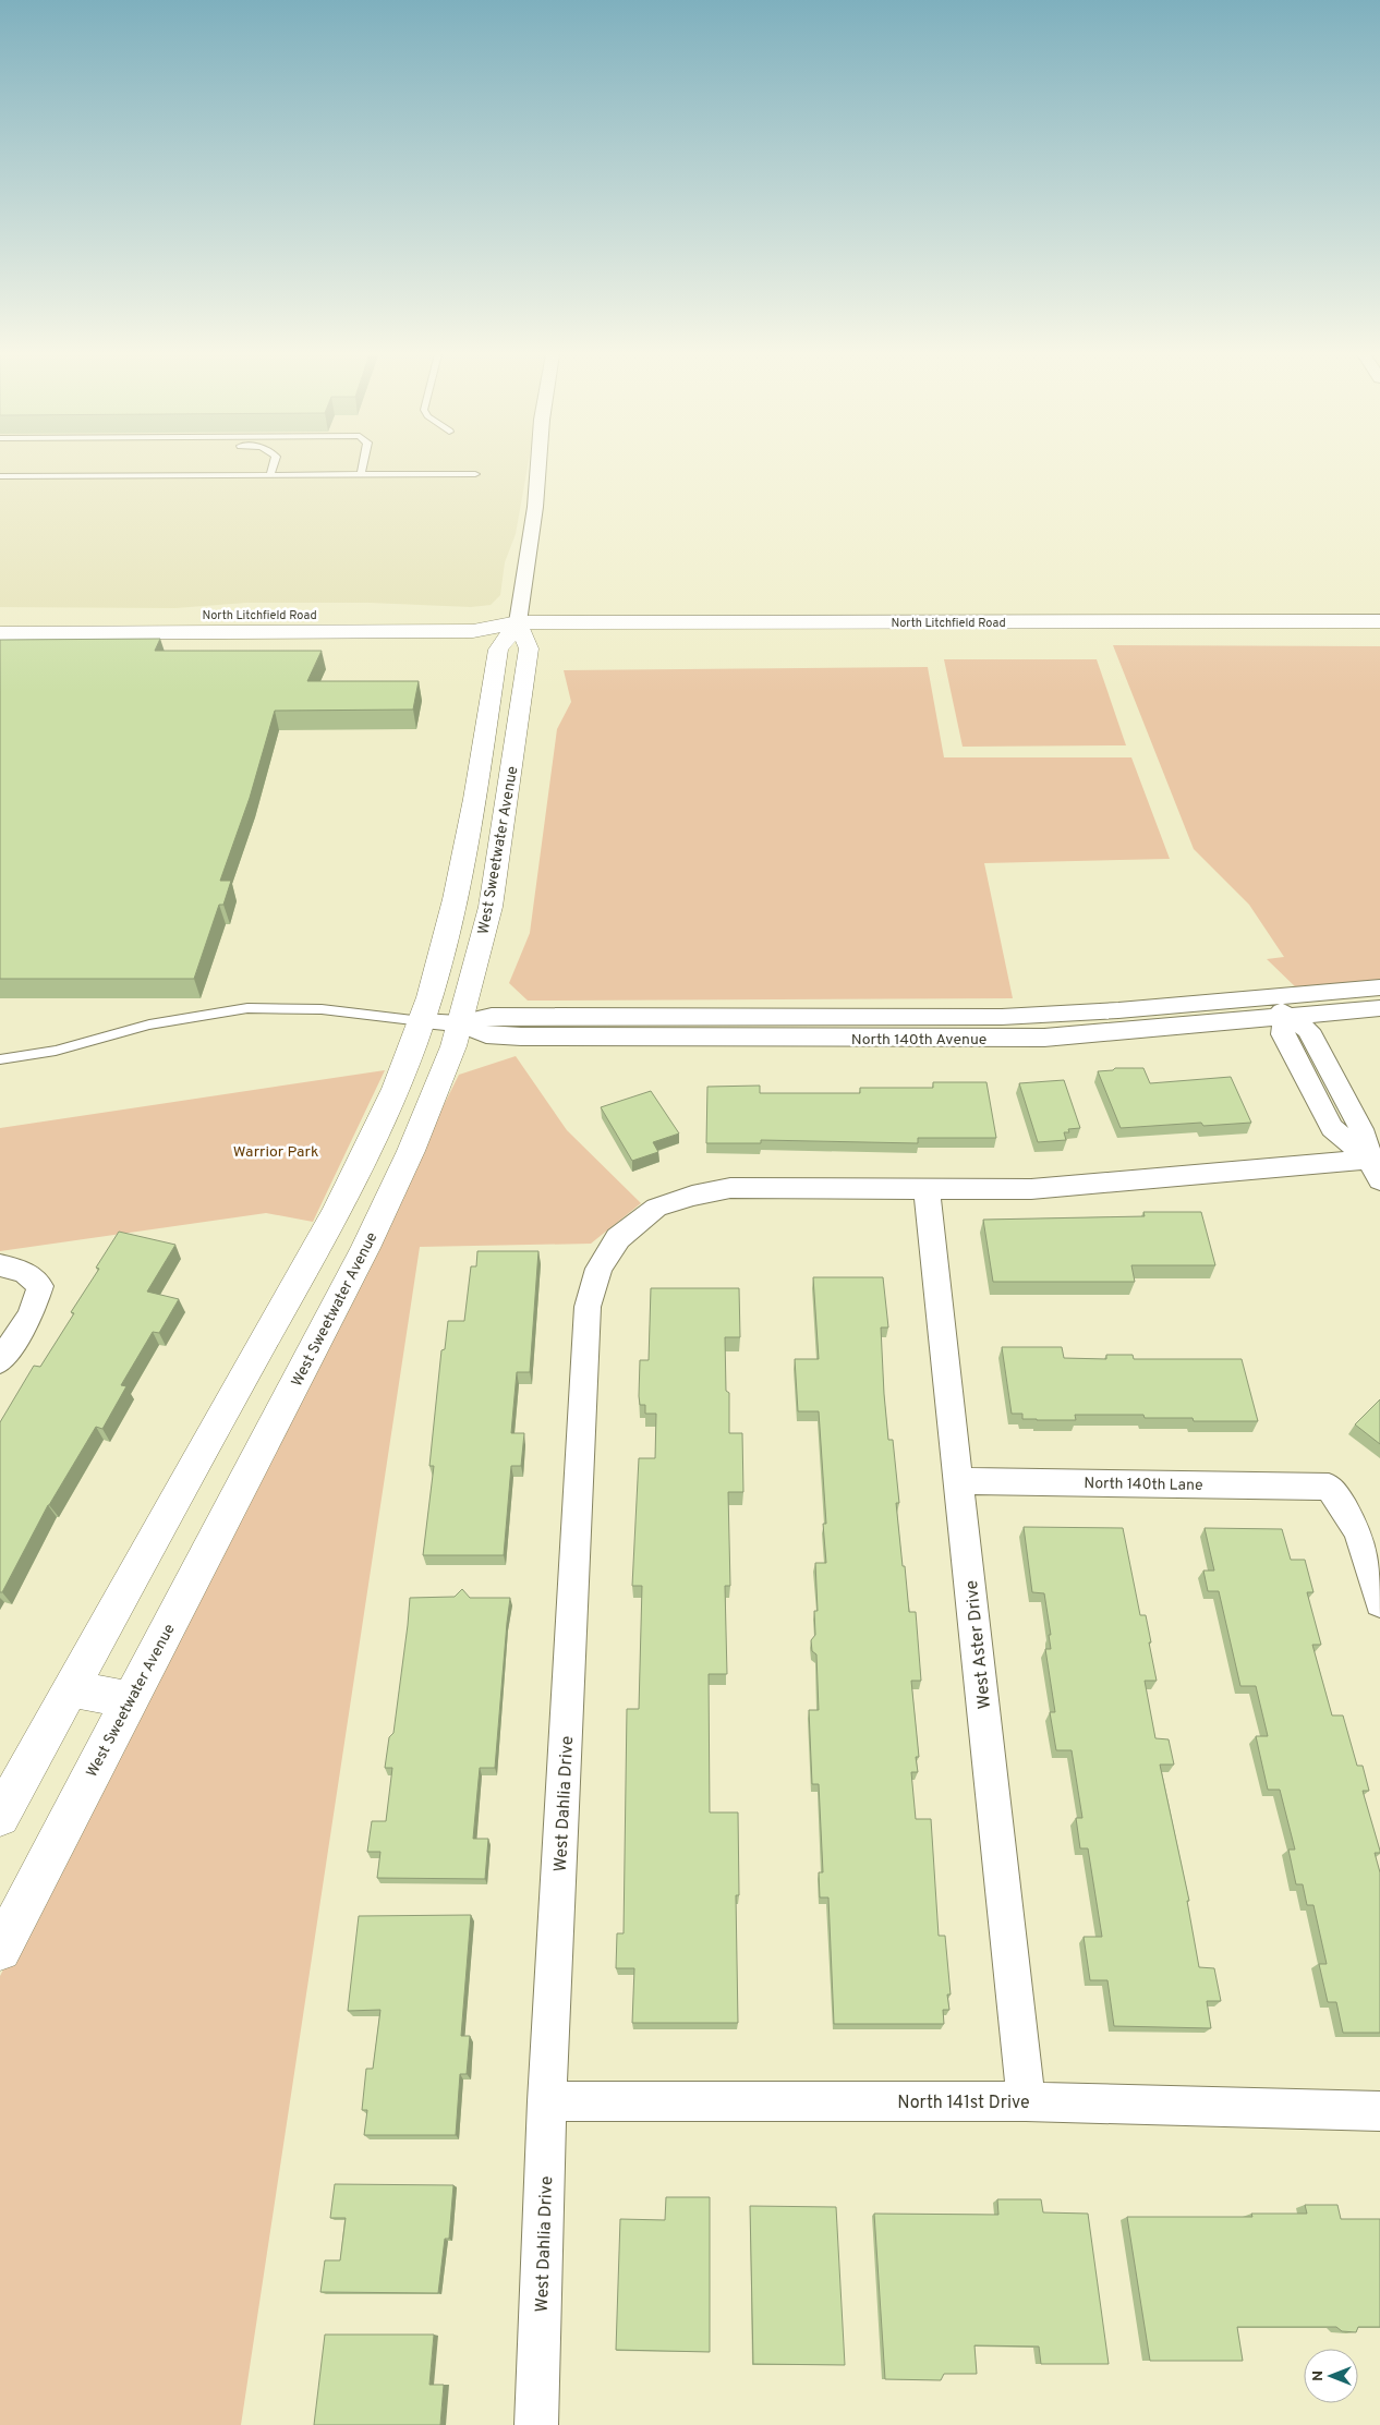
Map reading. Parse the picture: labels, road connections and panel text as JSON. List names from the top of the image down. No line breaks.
{"streets":{"street":["North Litchfield Road","West Sweetwater Avenue","North 140th Avenue","North 140th Lane","West Aster Drive","West Dahlia Drive","North 141st Drive"]},"crossings":[["North Litchfield Road","West Sweetwater Avenue"],["West Sweetwater Avenue","North 140th Avenue"],["North 140th Lane","West Aster Drive"],["West Aster Drive","West Dahlia Drive"],["West Aster Drive","North 141st Drive"],["West Dahlia Drive","North 141st Drive"]],"parks":["Warrior Park"],"north":"left"}
